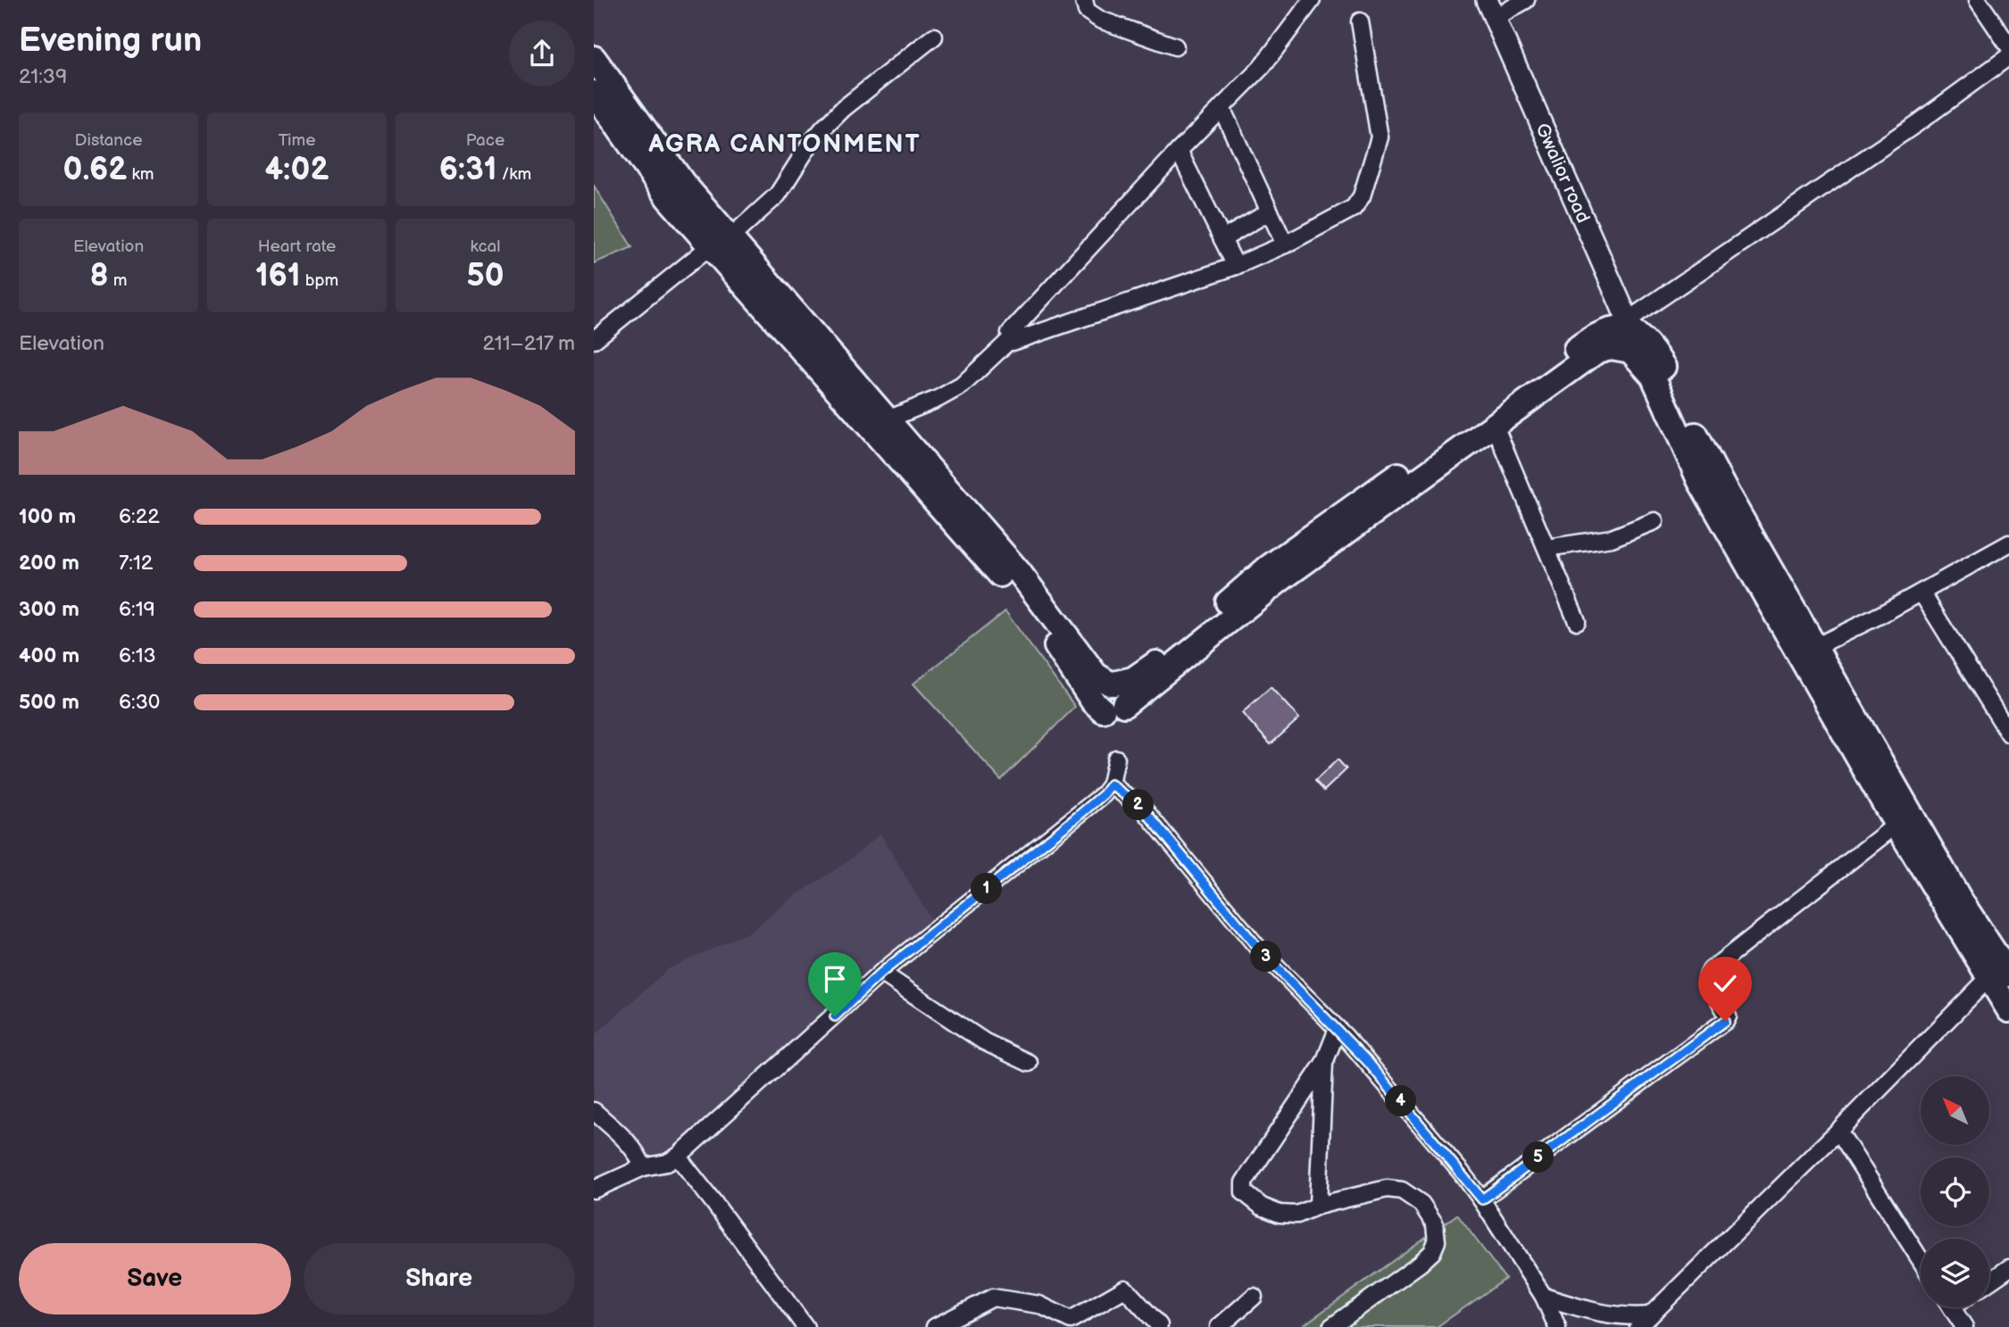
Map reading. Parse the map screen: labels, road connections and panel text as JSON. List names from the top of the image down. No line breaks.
{"streets":{"main road":["Gwalior road"]},"districts":["AGRA CANTONMENT"],"north":"top left","page":{"heading":["Evening run","21:39"],"stats":[["Distance","0.62 km"],["Time","4:02"],["Pace","6:31 /km"],["Elevation","8 m"],["Heart rate","161 bpm"],["kcal","50"]],"chart":["Elevation","211–217 m"],"list":[{"name":"100 m","note":"6:22"},{"name":"200 m","note":"7:12"},{"name":"300 m","note":"6:19"},{"name":"400 m","note":"6:13"},{"name":"500 m","note":"6:30"}],"pins":["2","1","3","4","5"],"buttons":["Save","Share"]}}
